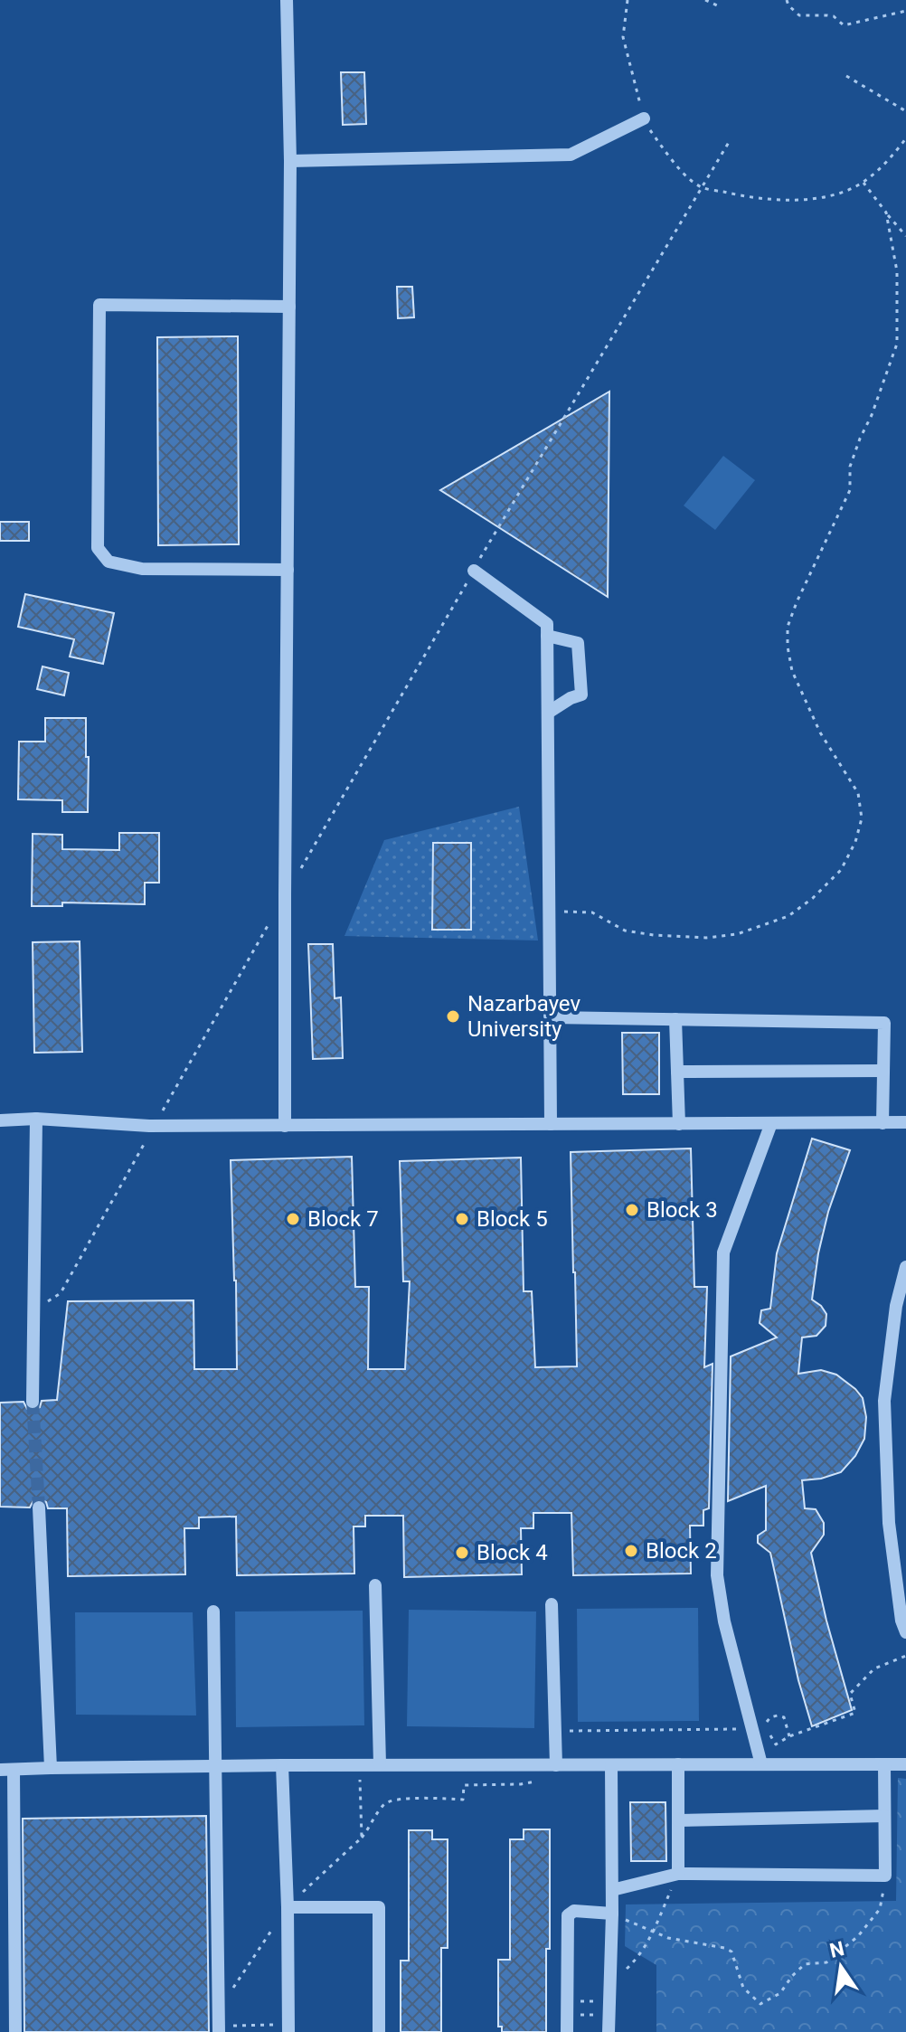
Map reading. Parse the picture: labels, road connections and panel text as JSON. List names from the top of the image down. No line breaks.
{"places":["Nazarbayev University","Block 3","Block 7","Block 5","Block 2","Block 4"],"north":"top"}
